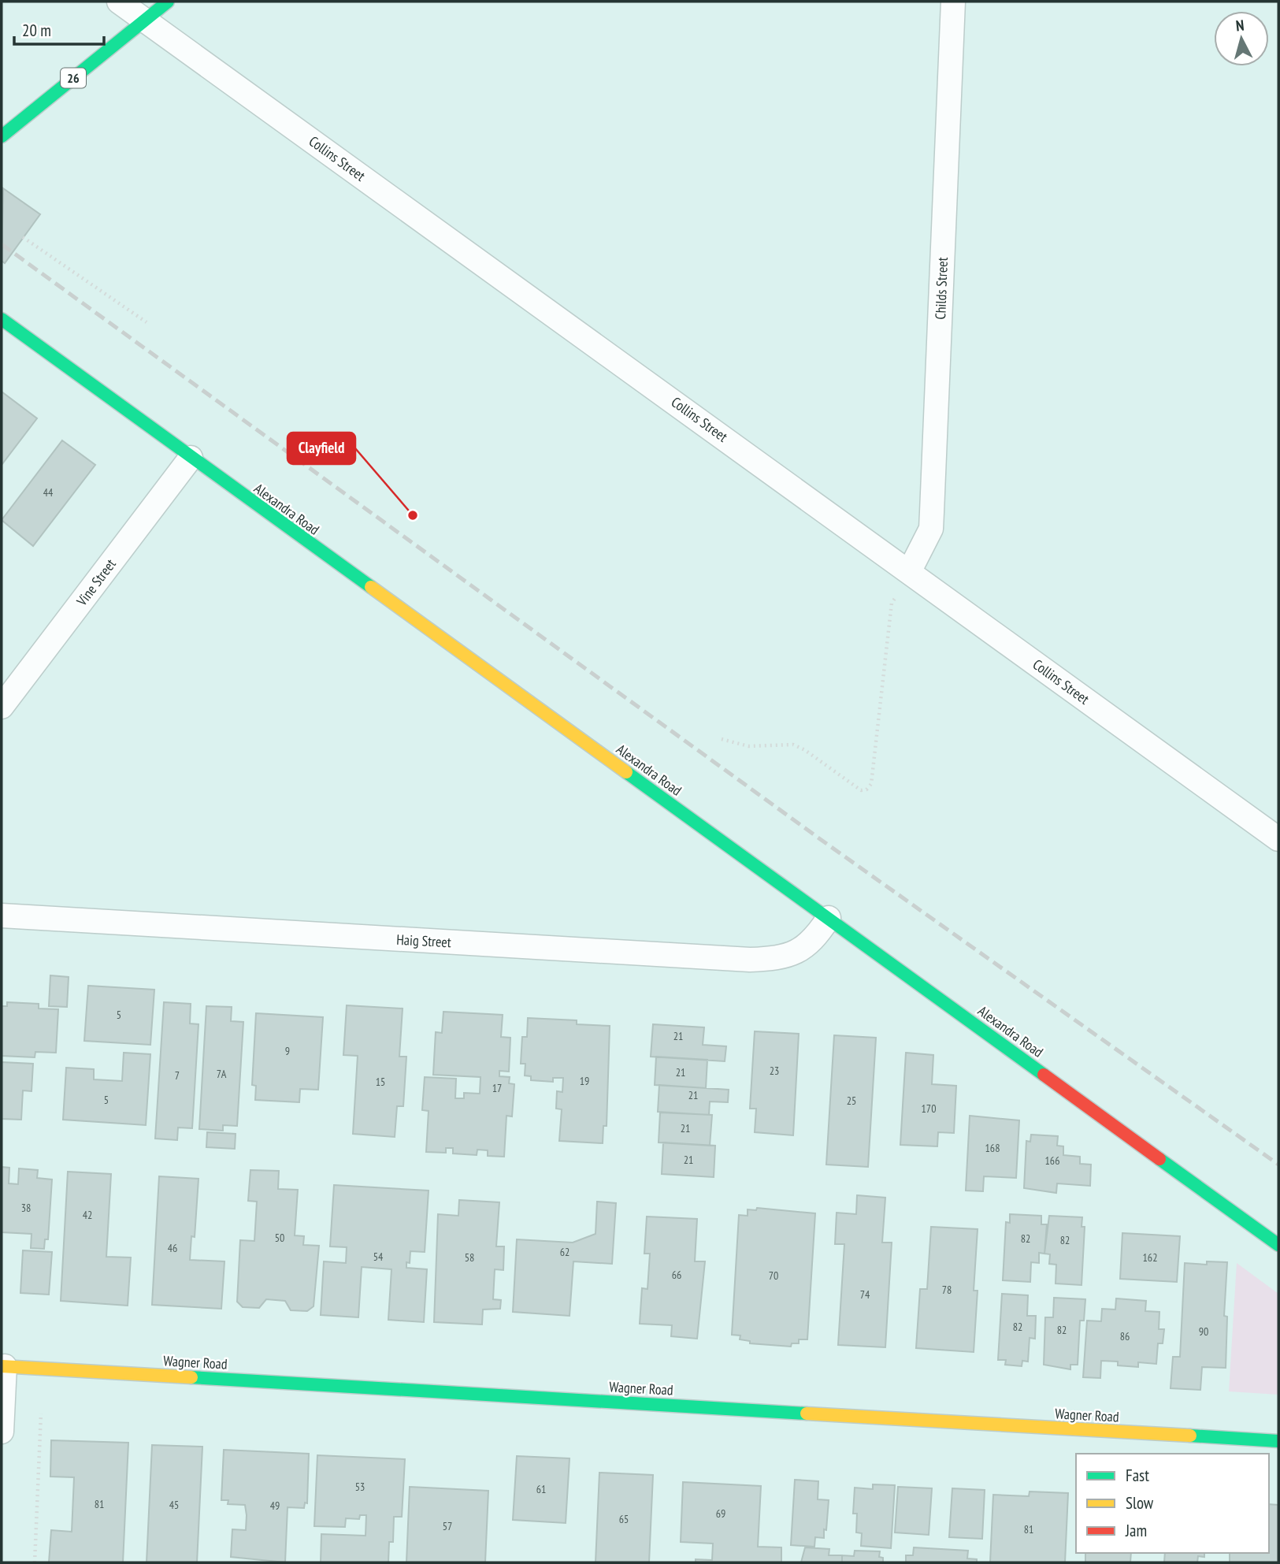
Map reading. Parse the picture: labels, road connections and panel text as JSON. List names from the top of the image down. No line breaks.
{"streets":{"main road":["26","Alexandra Road","Wagner Road"],"street":["Collins Street","Childs Street","Vine Street","Haig Street"]},"crossings":[["26","Collins Street"],["Collins Street","Childs Street"],["Alexandra Road","Vine Street"],["Alexandra Road","Haig Street"]],"places":["Clayfield"],"house_numbers":["44","5","21","9","23","21","7A","7","19","15","17","21","5","25","170","21","168","21","166","38","42","50","82","82","46","62","54","58","162","66","70","78","74","82","82","90","86","53","61","81","45","49","69","65","57","81"],"legend":["Fast","Slow","Jam"],"scale_bar":"20 m","north":"top"}
